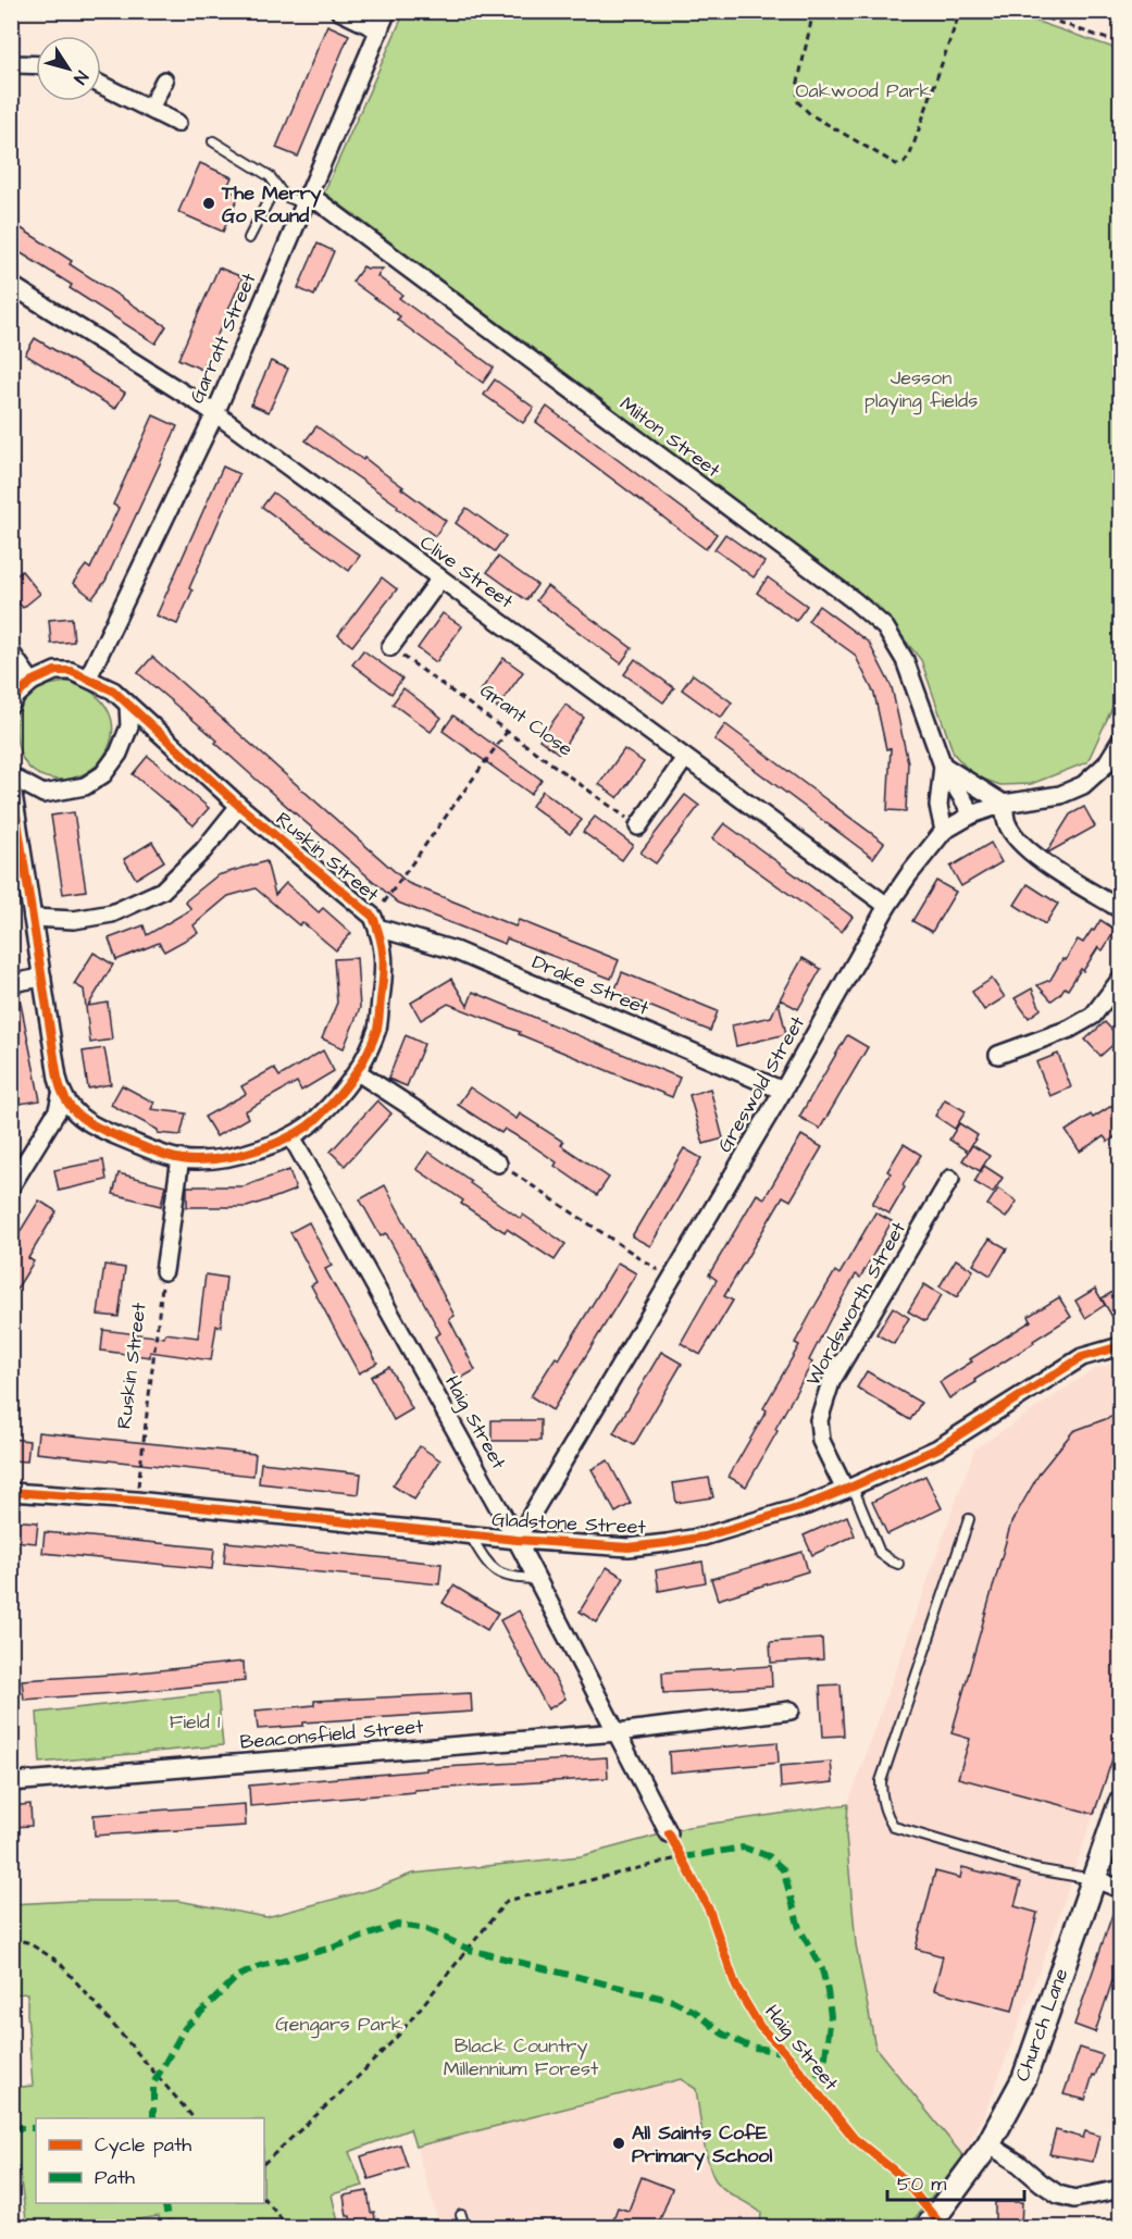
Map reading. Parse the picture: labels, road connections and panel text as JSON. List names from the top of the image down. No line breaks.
{"streets":{"main road":["Church Lane"],"street":["Garratt Street","Milton Street","Clive Street","Ruskin Street","Drake Street","Greswold Street","Wordsworth Street","Haig Street","Gladstone Street","Beaconsfield Street"],"path":["Grant Close"]},"crossings":[["Garratt Street","Milton Street"],["Garratt Street","Clive Street"],["Garratt Street","Ruskin Street"],["Milton Street","Greswold Street"],["Clive Street","Greswold Street"],["Ruskin Street","Drake Street"],["Ruskin Street","Haig Street"],["Ruskin Street","Gladstone Street"],["Drake Street","Greswold Street"],["Greswold Street","Haig Street"],["Greswold Street","Gladstone Street"],["Wordsworth Street","Gladstone Street"],["Haig Street","Gladstone Street"],["Haig Street","Beaconsfield Street"]],"parks":["Oakwood Park","Jesson playing fields","Field 1","Gengars Park","Black Country Millennium Forest"],"places":["The Merry Go Round","All Saints CofE Primary School"],"legend":["Cycle path","Path"],"scale_bar":"50 m","north":"bottom right"}
